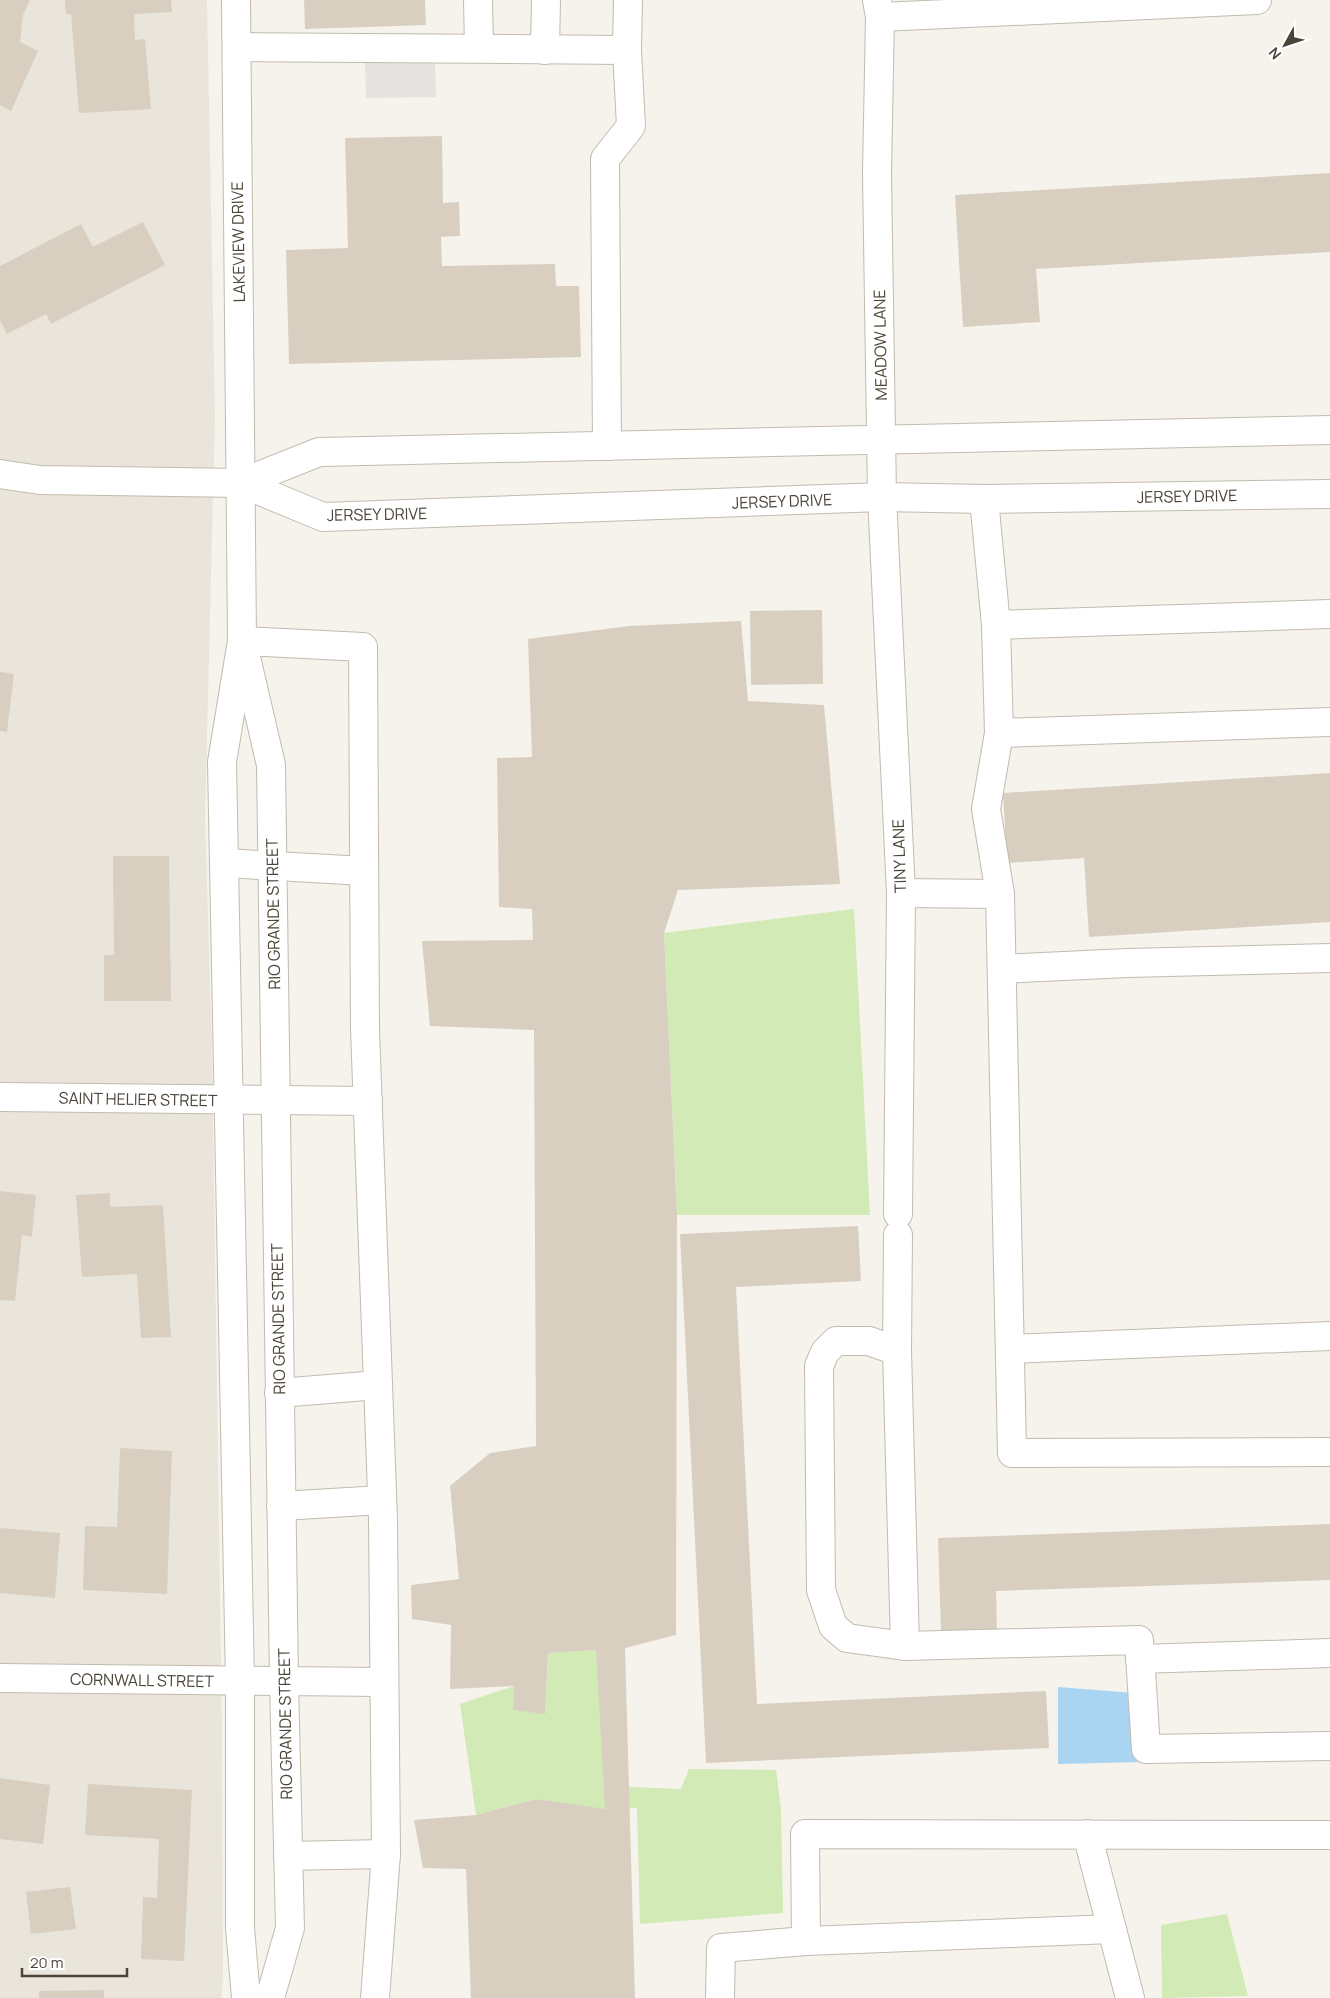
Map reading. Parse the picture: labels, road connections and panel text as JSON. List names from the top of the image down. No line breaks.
{"streets":{"street":["LAKEVIEW DRIVE","MEADOW LANE","JERSEY DRIVE","TINY LANE","RIO GRANDE STREET","SAINT HELIER STREET","CORNWALL STREET"]},"crossings":[["LAKEVIEW DRIVE","JERSEY DRIVE"],["LAKEVIEW DRIVE","RIO GRANDE STREET"],["MEADOW LANE","JERSEY DRIVE"],["MEADOW LANE","TINY LANE"],["JERSEY DRIVE","TINY LANE"],["JERSEY DRIVE","RIO GRANDE STREET"],["RIO GRANDE STREET","SAINT HELIER STREET"],["RIO GRANDE STREET","CORNWALL STREET"]],"scale_bar":"20 m","north":"bottom left"}
